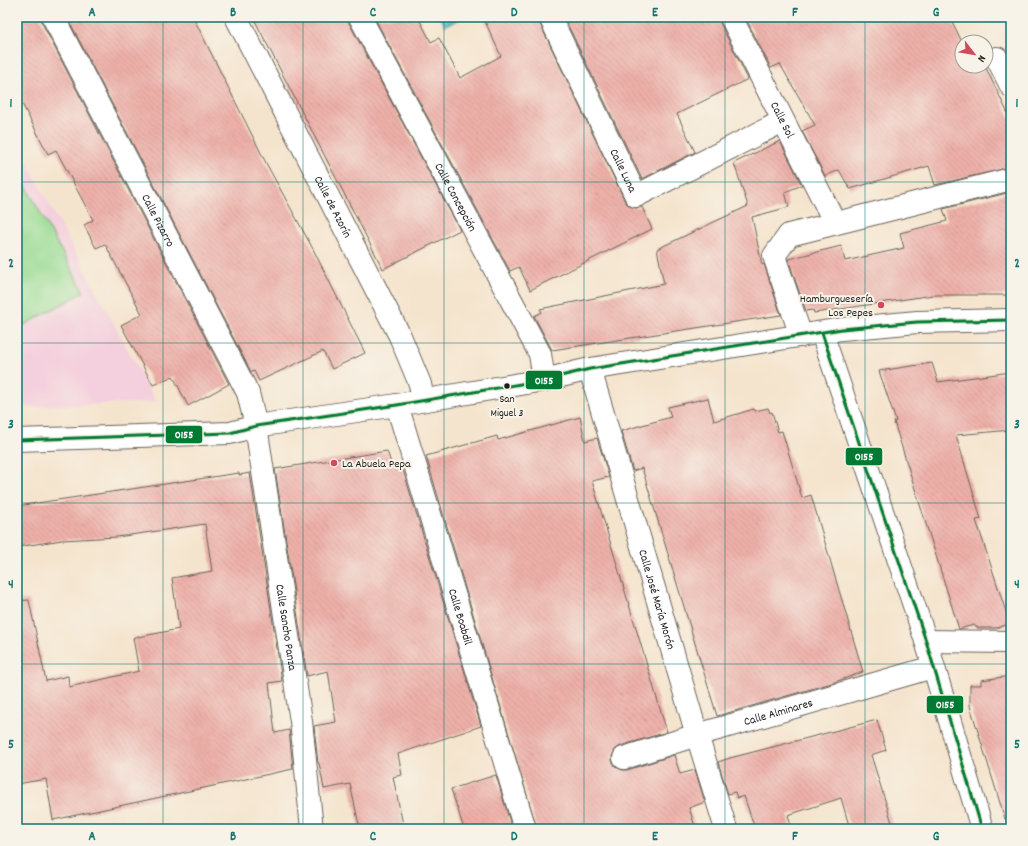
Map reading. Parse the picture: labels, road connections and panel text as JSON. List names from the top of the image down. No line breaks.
{"streets":{"street":["Calle Sol","Calle Luna","Calle Concepción","Calle de Azorín","Calle Pizarro","Calle José María Morón","Calle Boabdil","Calle Sancho Panza","Calle Alminares"]},"crossings":[["Calle Sol","Calle Luna"],["Calle Pizarro","Calle Sancho Panza"],["Calle José María Morón","Calle Alminares"]],"places":["Hamburguesería Los Pepes","San Miguel 3","La Abuela Pepa"],"lines":["transit line 0155"],"north":"bottom right","grid":{"columns":["A","B","C","D","E","F","G"],"rows":["1","2","3","4","5"]}}
